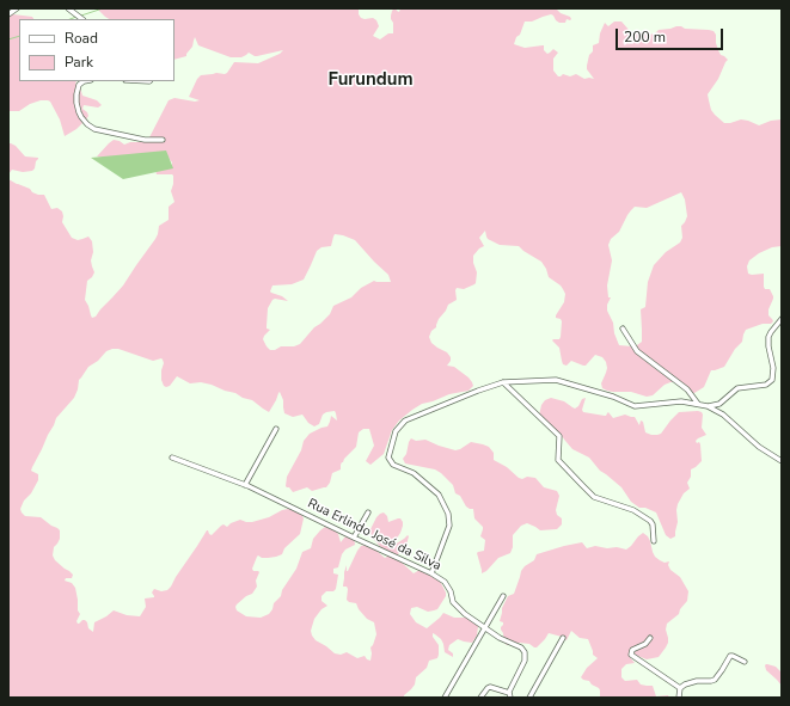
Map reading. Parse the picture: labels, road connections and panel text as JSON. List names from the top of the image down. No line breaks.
{"streets":{"street":["Rua Erlindo José da Silva"]},"districts":["Furundum"],"legend":["Road","Park"],"scale_bar":"200 m"}
